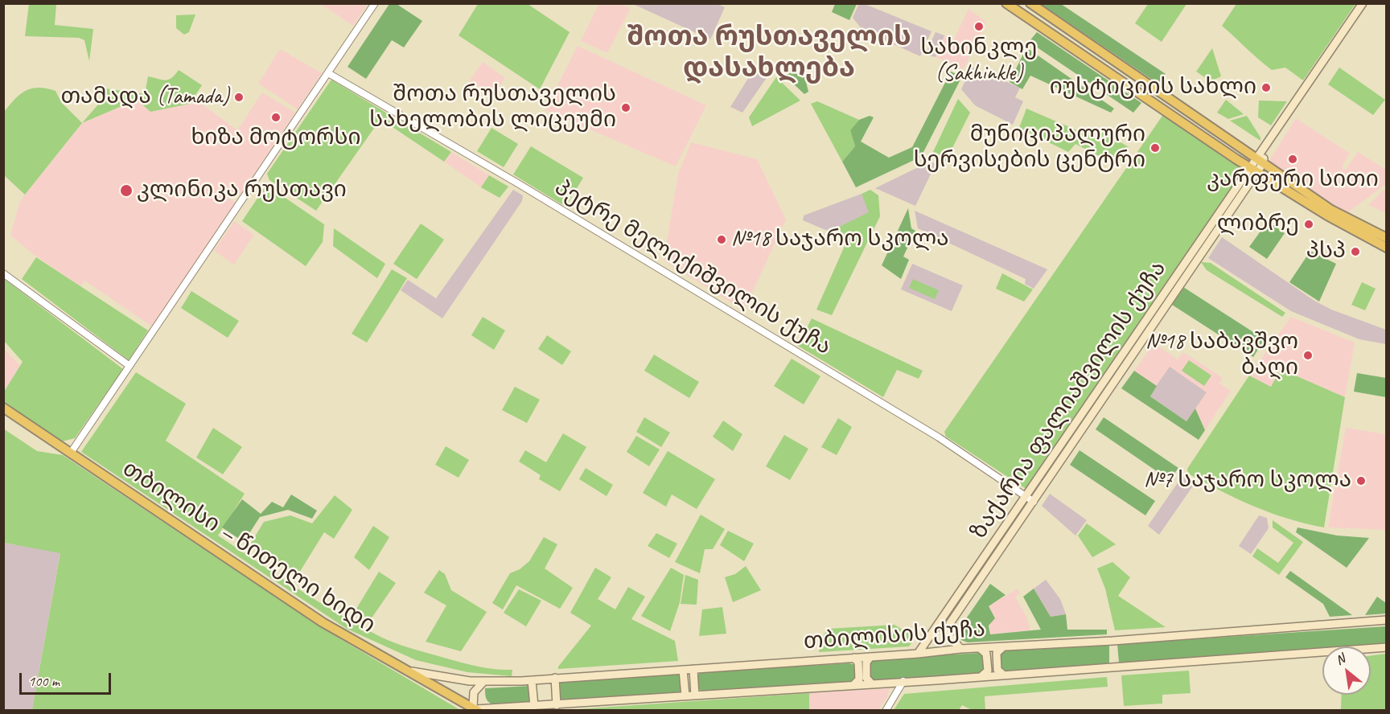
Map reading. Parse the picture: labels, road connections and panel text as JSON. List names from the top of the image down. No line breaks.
{"streets":{"main road":["ზაქარია ფალიაშვილის ქუჩა","თბილისი — წითელი ხიდი","თბილისის ქუჩა"],"street":["პეტრე მელიქიშვილის ქუჩა"]},"crossings":[["პეტრე მელიქიშვილის ქუჩა","ზაქარია ფალიაშვილის ქუჩა"],["ზაქარია ფალიაშვილის ქუჩა","თბილისის ქუჩა"],["თბილისი — წითელი ხიდი","თბილისის ქუჩა"]],"districts":["შოთა რუსთაველის დასახლება"],"places":["სახინკლე (Sakhinkle)","იუსტიციის სახლი","თამადა (Tamada)","შოთა რუსთაველის სახელობის ლიცეუმი","ხიზა მოტორსი","მუნიციპალური სერვისების ცენტრი","კარფური სითი","კლინიკა რუსთავი","ლიბრე","№18 საჯარო სკოლა","პსპ","№18 საბავშვო ბაღი","№7 საჯარო სკოლა"],"scale_bar":"100 m","north":"top left"}
